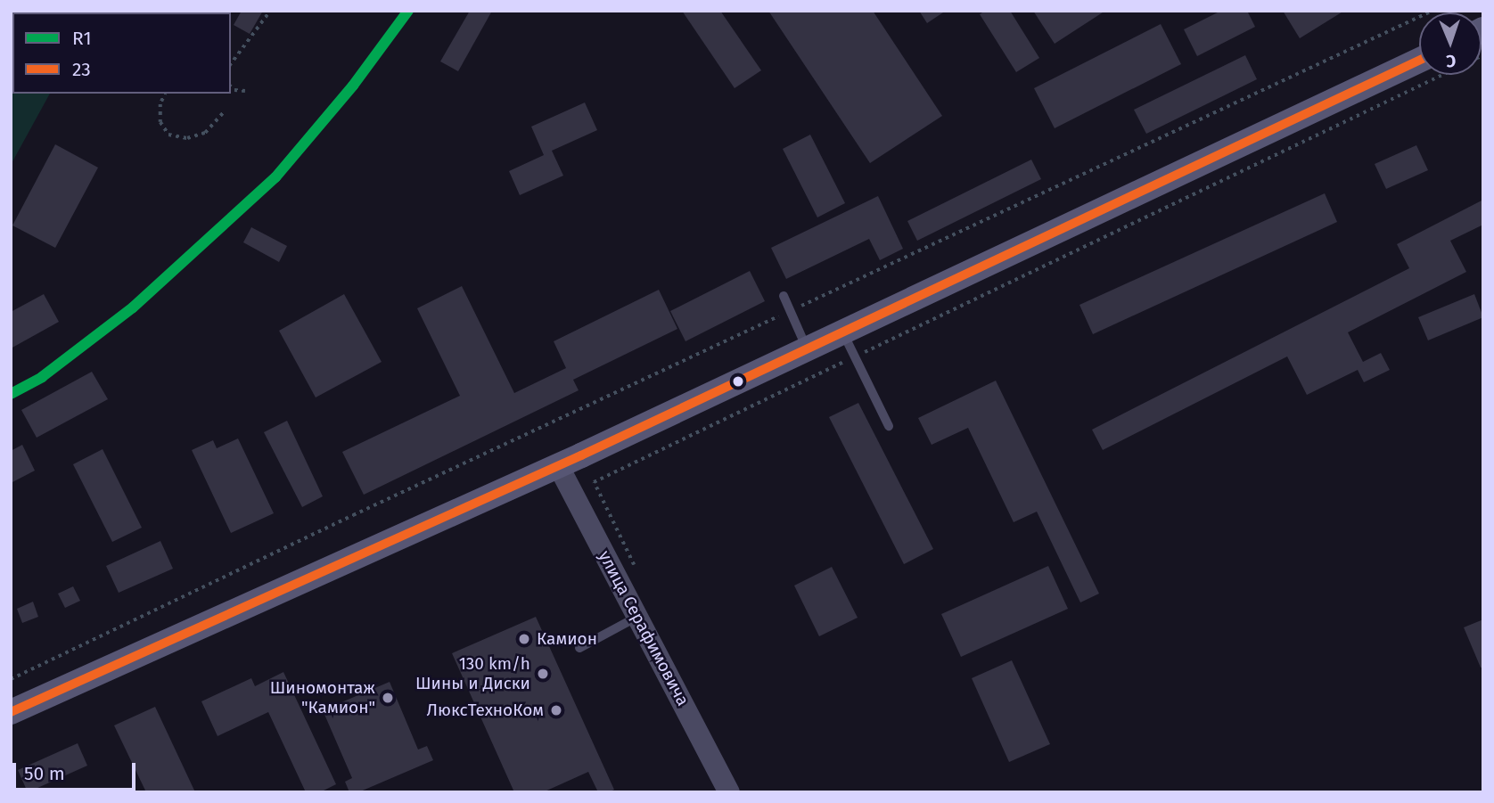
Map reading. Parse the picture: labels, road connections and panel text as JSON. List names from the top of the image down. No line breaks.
{"streets":{"street":["улица Серафимовича"]},"places":["Камион","130 km/h Шины и Диски","Шиномонтаж \"Камион\"","ЛюксТехноКом"],"lines":["transit line R1","transit line 23"],"legend":["R1","23"],"scale_bar":"50 m","north":"bottom"}
